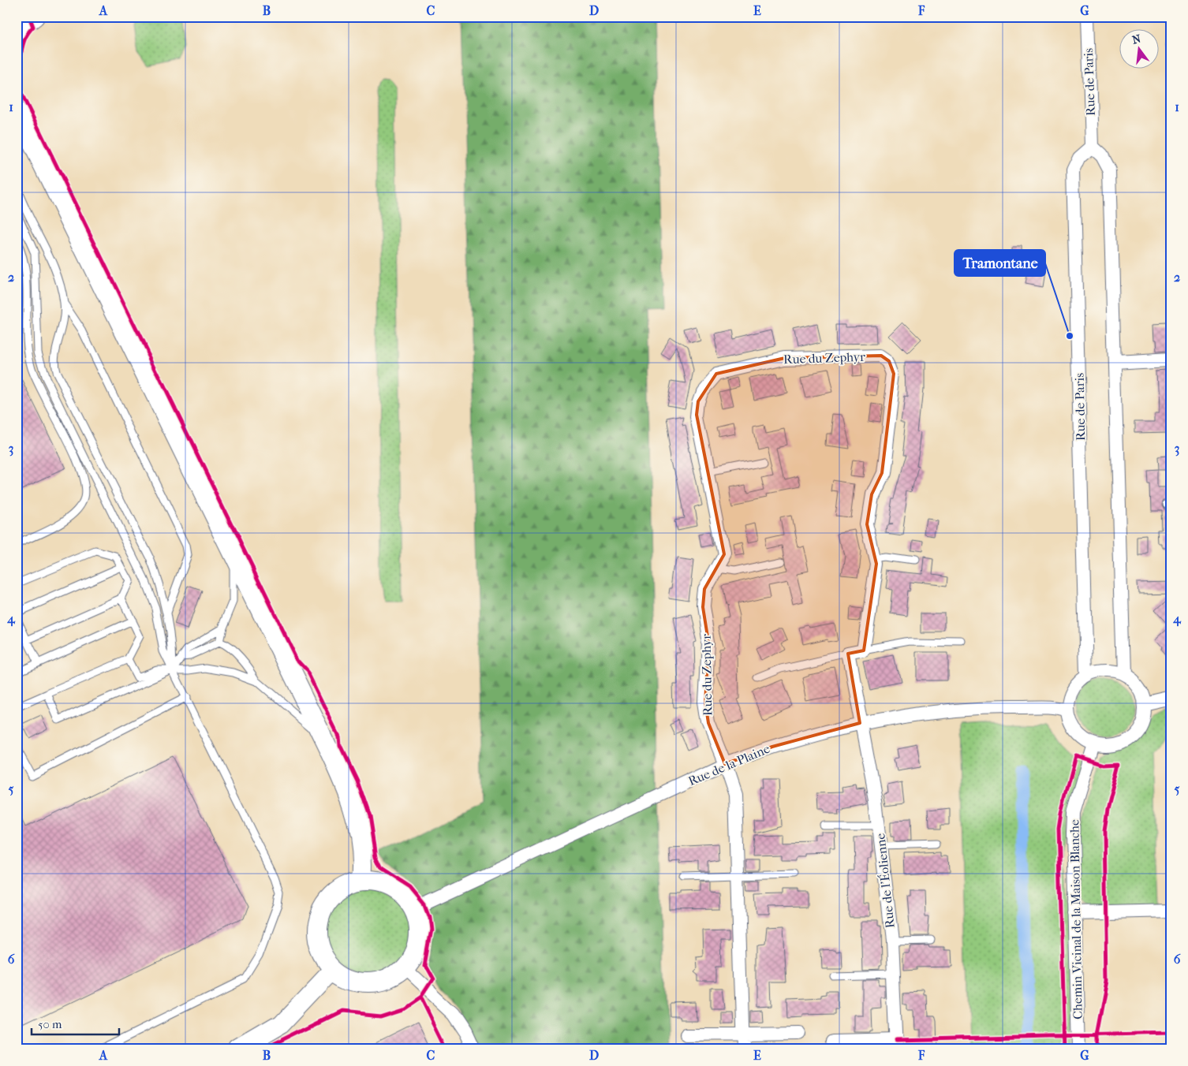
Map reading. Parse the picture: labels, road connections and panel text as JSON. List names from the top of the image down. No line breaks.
{"streets":{"street":["Rue de Paris","Rue du Zephyr","Rue de la Plaine","Rue de l'Éolienne","Chemin Vicinal de la Maison Blanche"]},"crossings":[["Rue de Paris","Rue de la Plaine"],["Rue de Paris","Chemin Vicinal de la Maison Blanche"],["Rue du Zephyr","Rue de la Plaine"],["Rue de la Plaine","Rue de l'Éolienne"],["Rue de la Plaine","Chemin Vicinal de la Maison Blanche"]],"places":["Tramontane"],"scale_bar":"50 m","north":"top","grid":{"columns":["A","B","C","D","E","F","G"],"rows":["1","2","3","4","5","6"]}}
